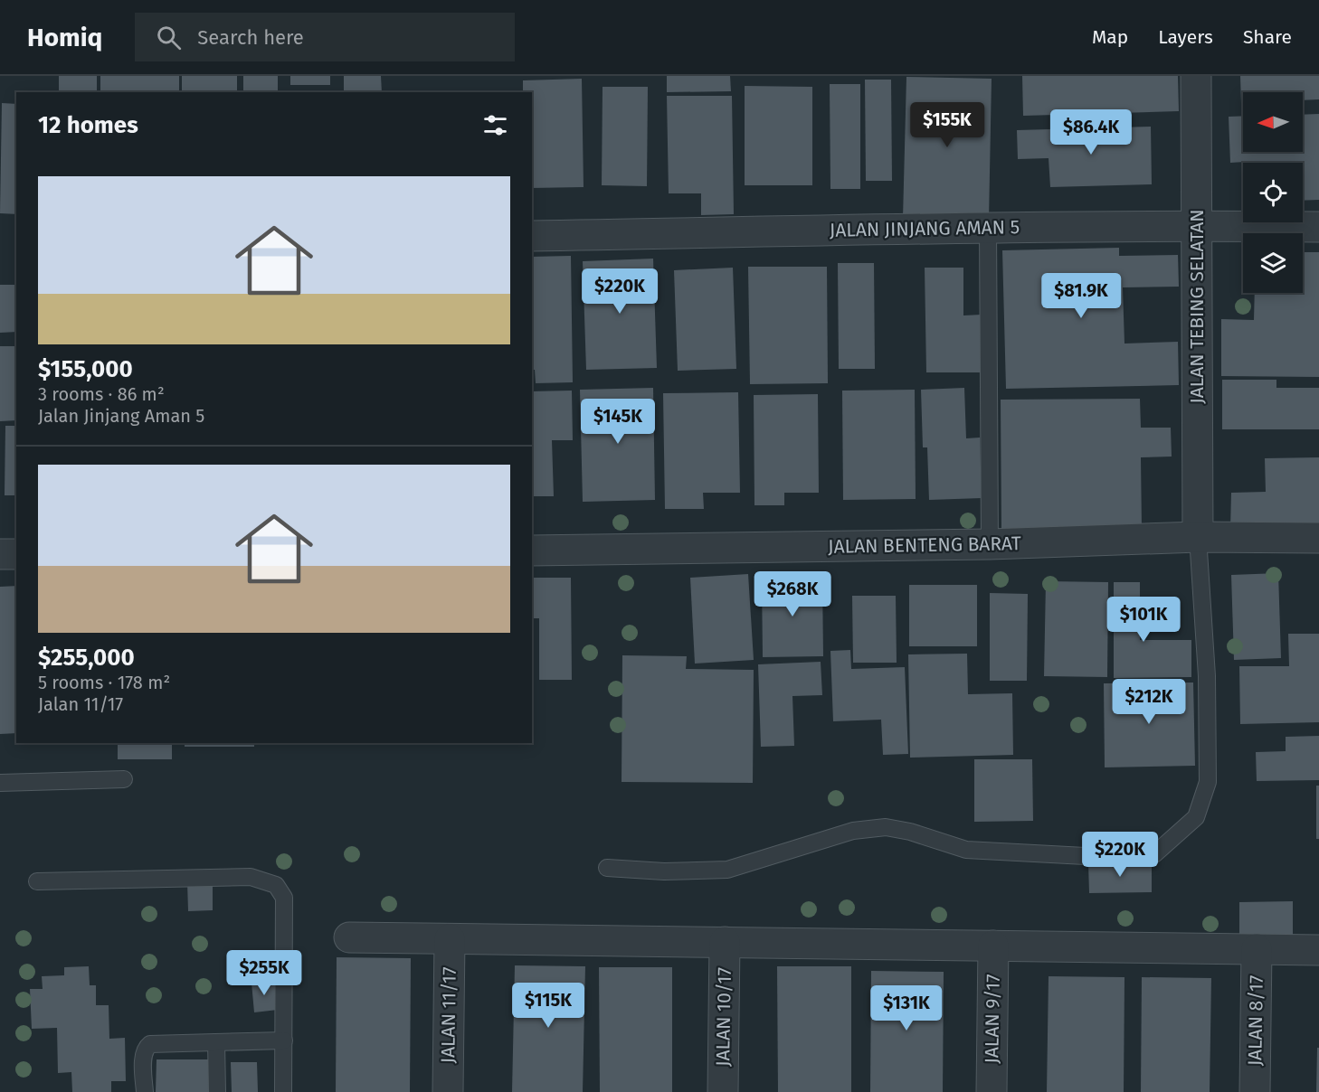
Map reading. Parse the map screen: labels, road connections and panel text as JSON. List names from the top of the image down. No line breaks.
{"streets":{"street":["JALAN JINJANG AMAN 5","JALAN TEBING SELATAN","JALAN BENTENG BARAT","JALAN 11/17","JALAN 10/17","JALAN 9/17","JALAN 8/17"]},"crossings":[["JALAN JINJANG AMAN 5","JALAN TEBING SELATAN"],["JALAN TEBING SELATAN","JALAN BENTENG BARAT"]],"north":"left","page":{"header":"Homiq","search":"Search here","nav":["Map","Layers","Share"],"heading":"12 homes","price":["$155K","$86.4K","$220K","$81.9K","$145K","$268K","$101K","$212K","$220K","$255K","$115K","$131K"],"list":[{"name":"$155,000","note":"3 rooms · 86 m² · Jalan Jinjang Aman 5"},{"name":"$255,000","note":"5 rooms · 178 m² · Jalan 11/17"}]}}
